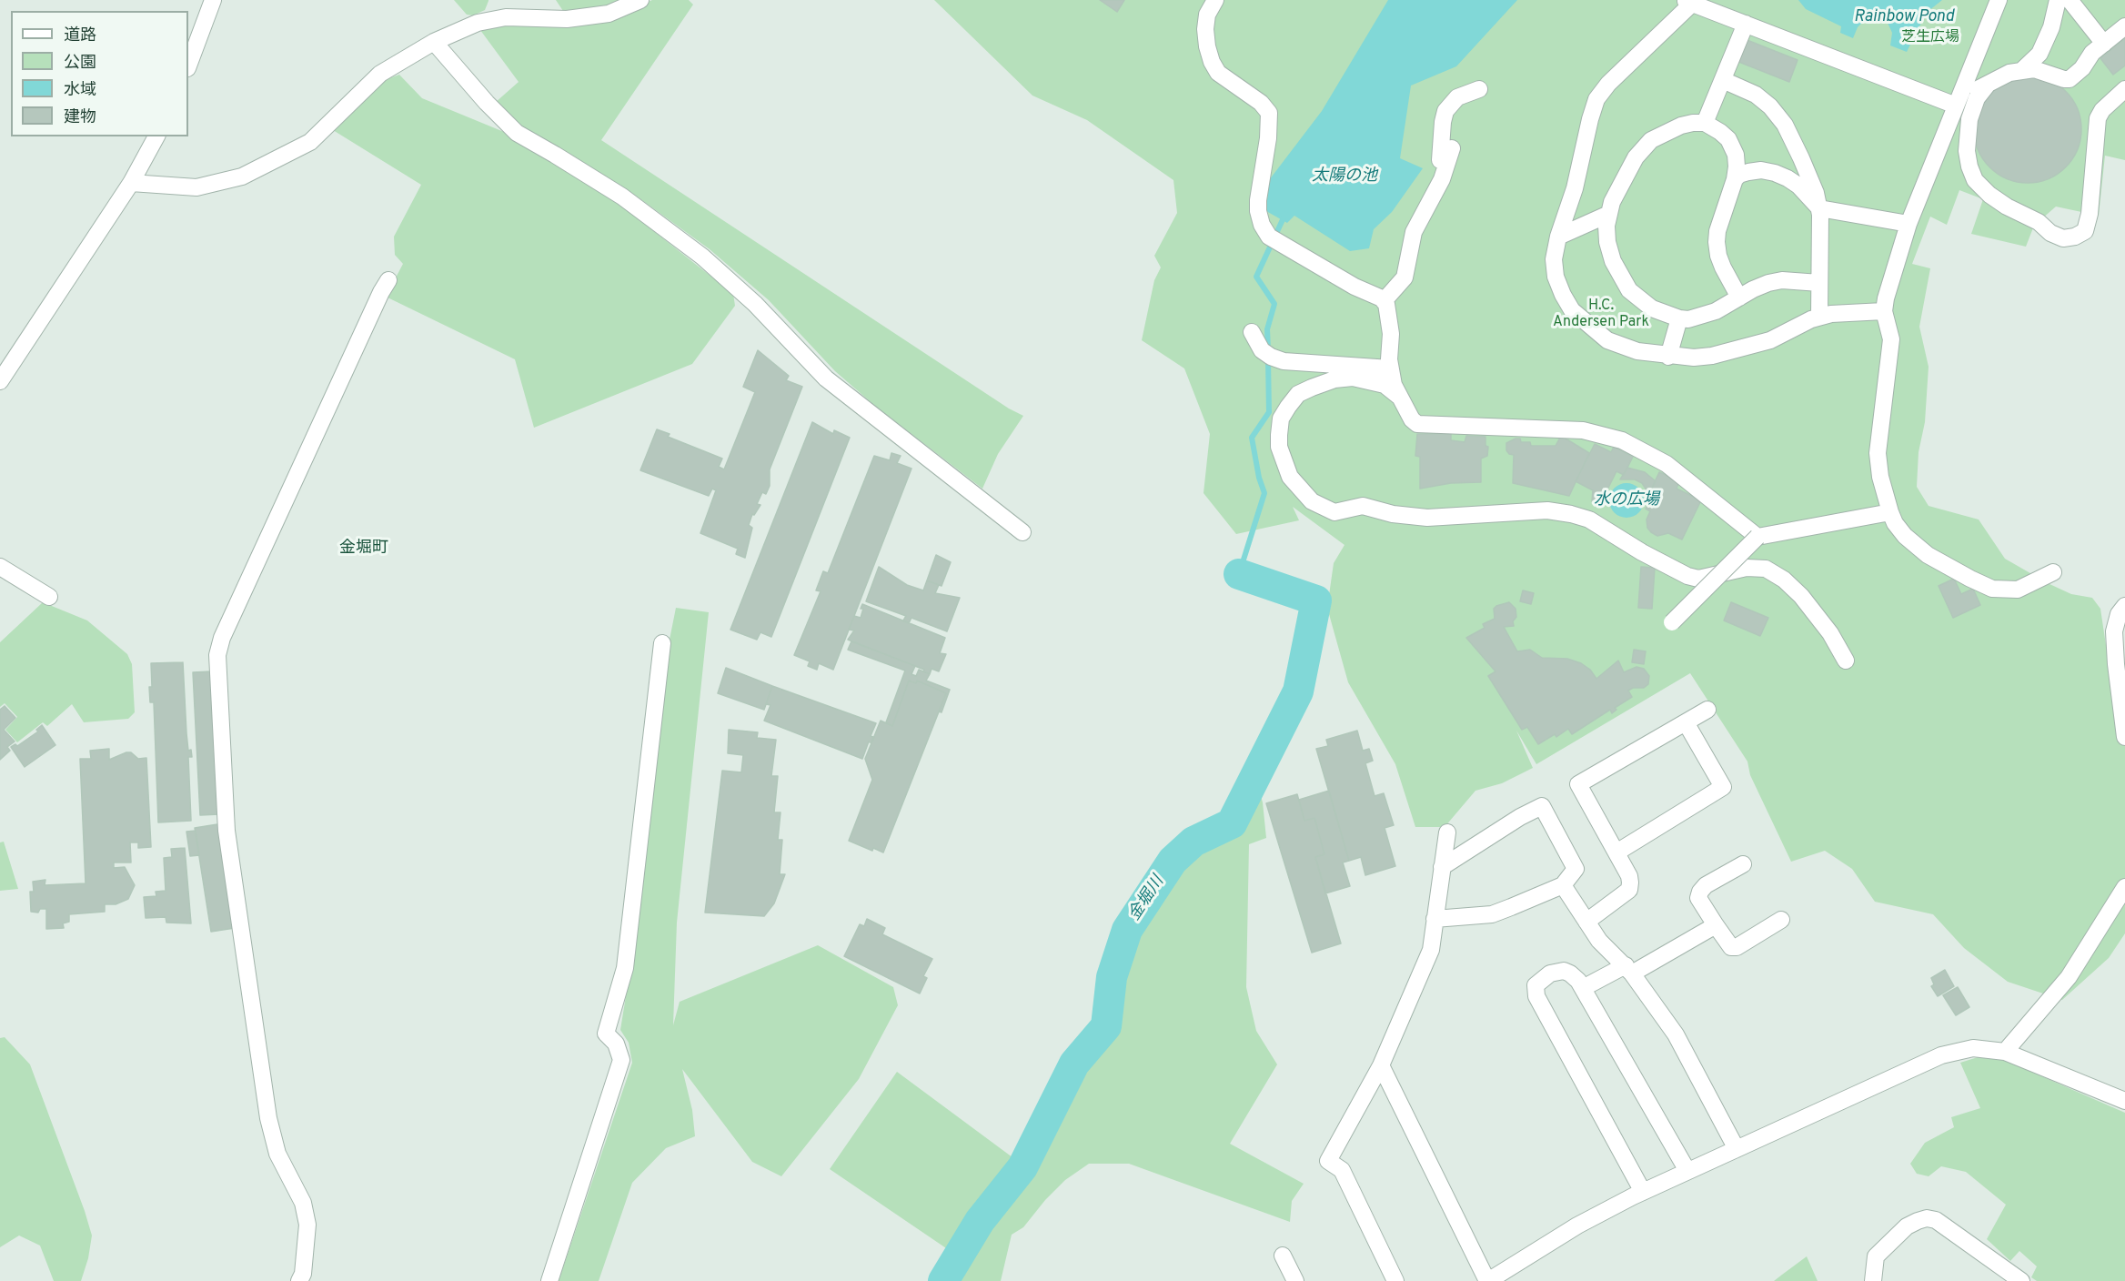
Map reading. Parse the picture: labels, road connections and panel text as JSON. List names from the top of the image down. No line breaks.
{"districts":["金堀町"],"water":["Rainbow Pond","太陽の池","水の広場","金堀川"],"parks":["芝生広場","H.C. Andersen Park"],"legend":["道路","公園","水域","建物"]}
